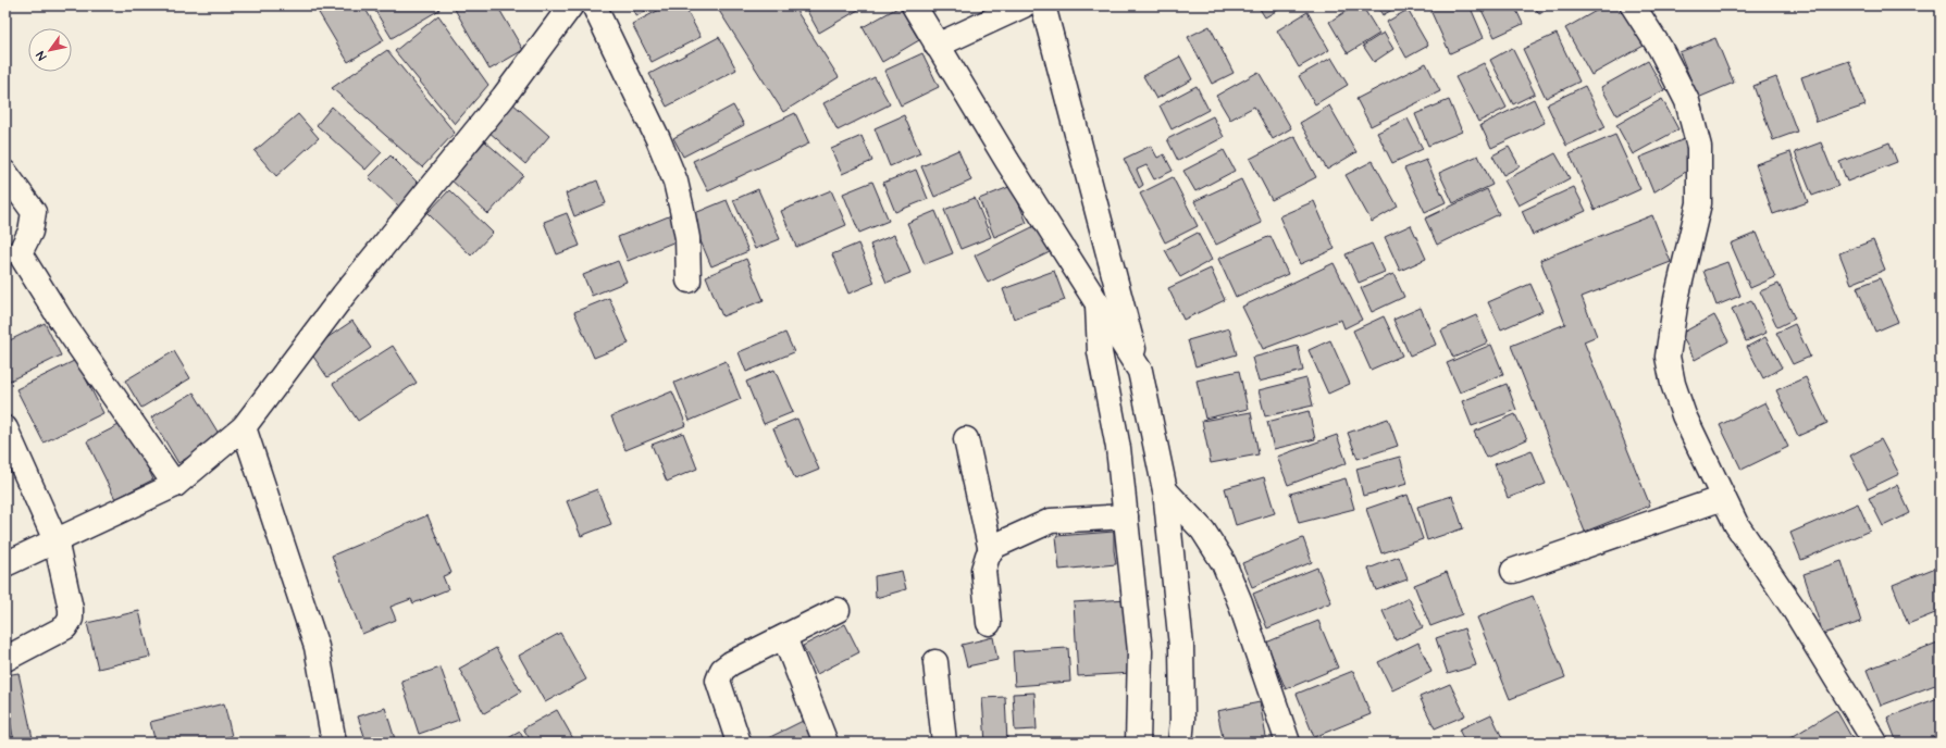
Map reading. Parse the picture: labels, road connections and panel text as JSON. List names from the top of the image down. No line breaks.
{"north":"bottom left"}
